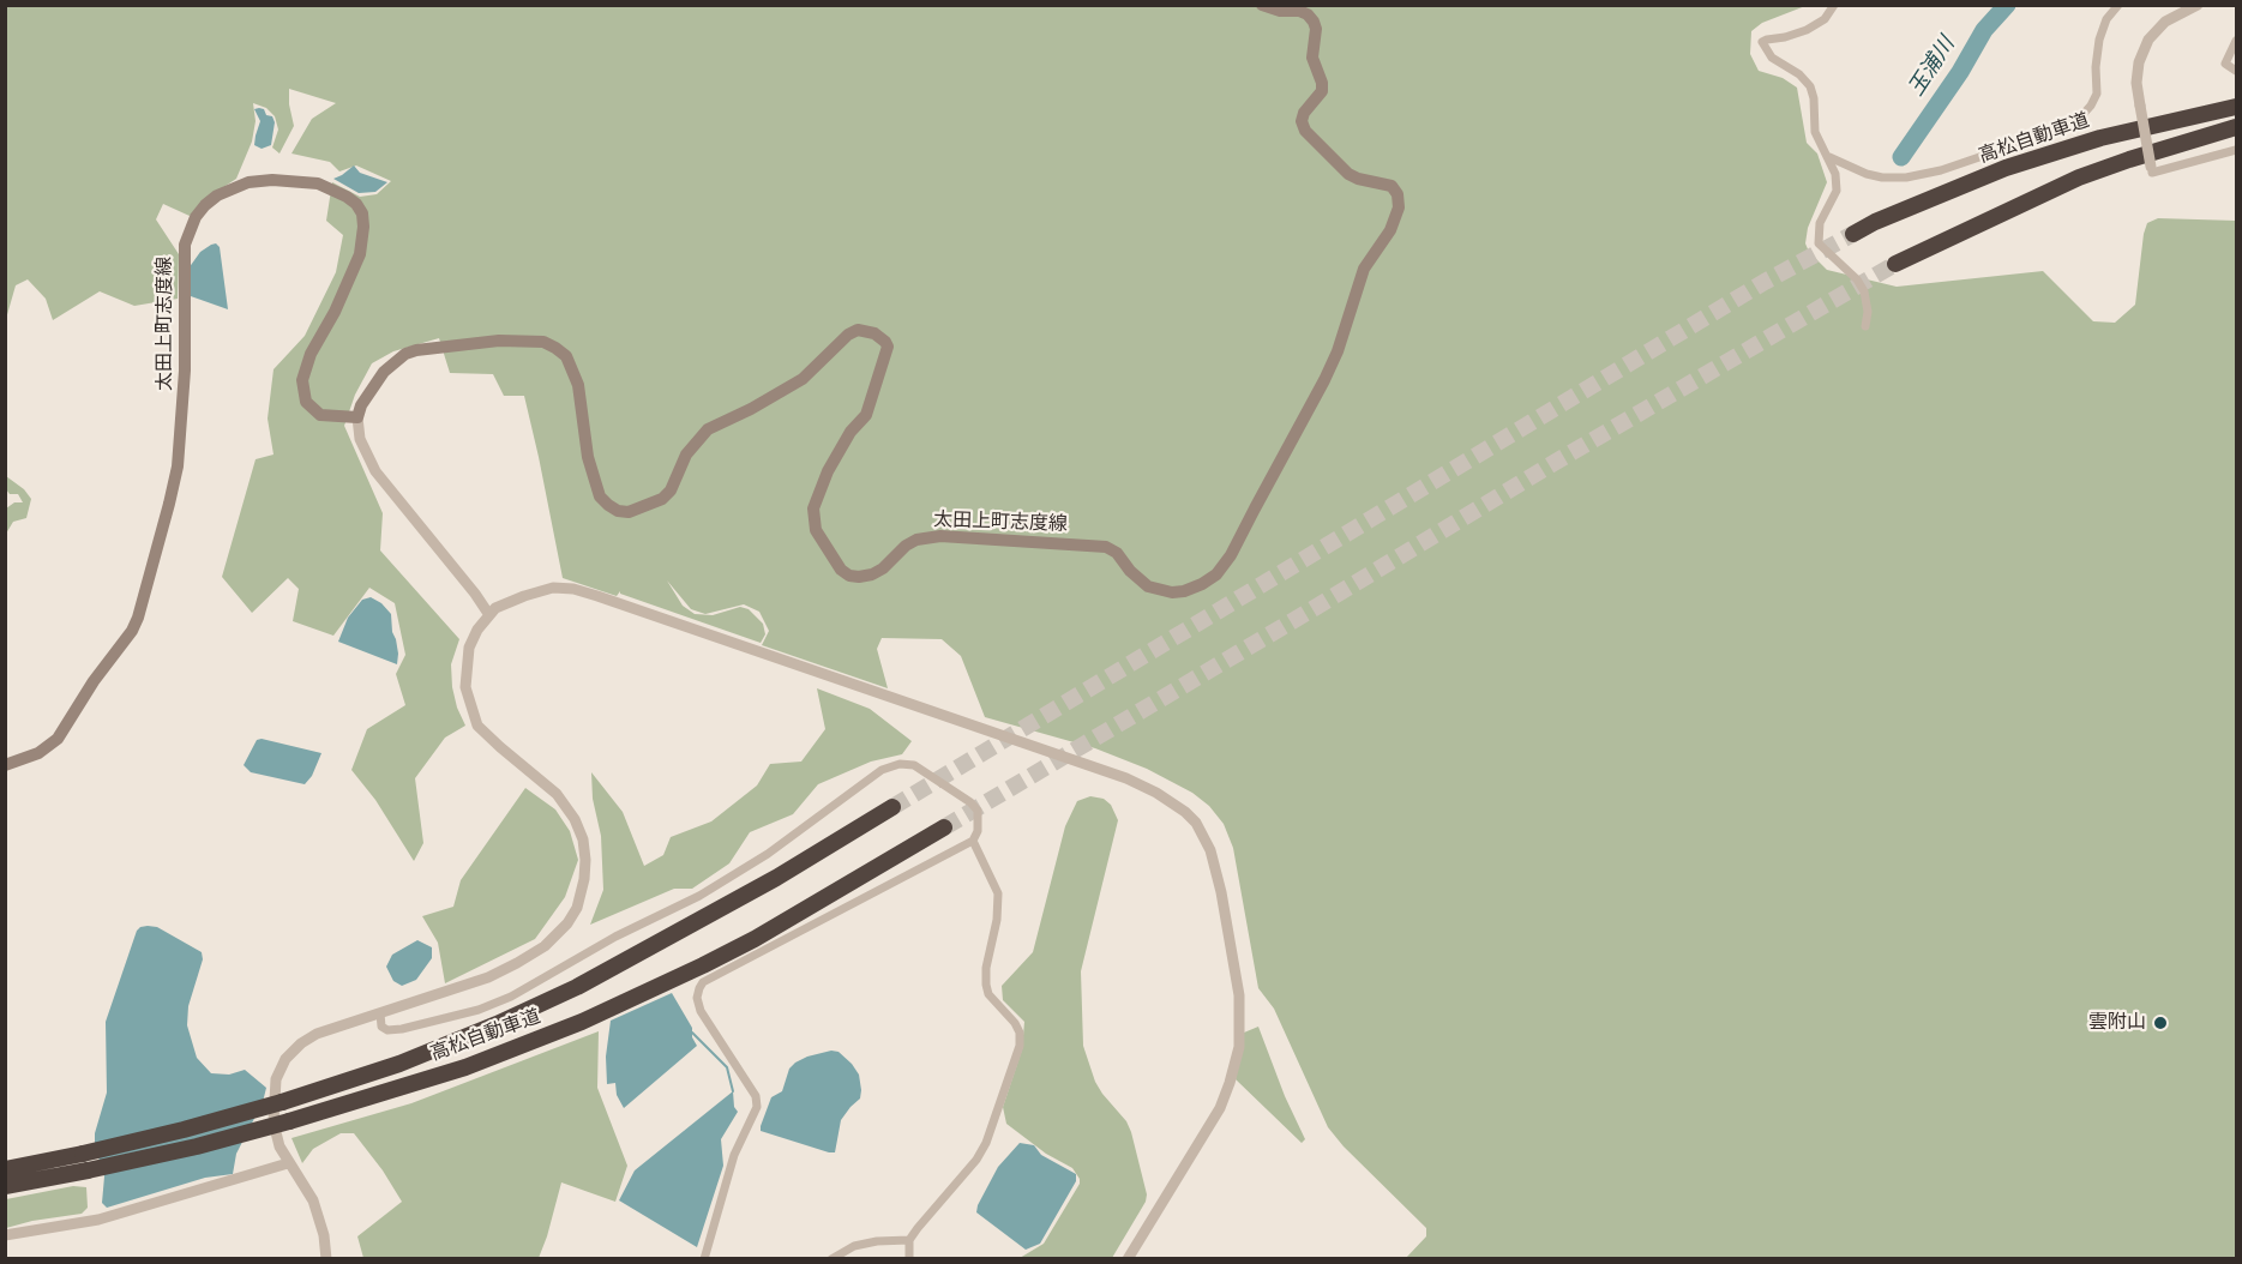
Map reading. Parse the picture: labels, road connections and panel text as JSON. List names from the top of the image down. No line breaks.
{"streets":{"highway":["高松自動車道"],"main road":["太田上町志度線"]},"water":["玉浦川"],"places":["雲附山"]}
